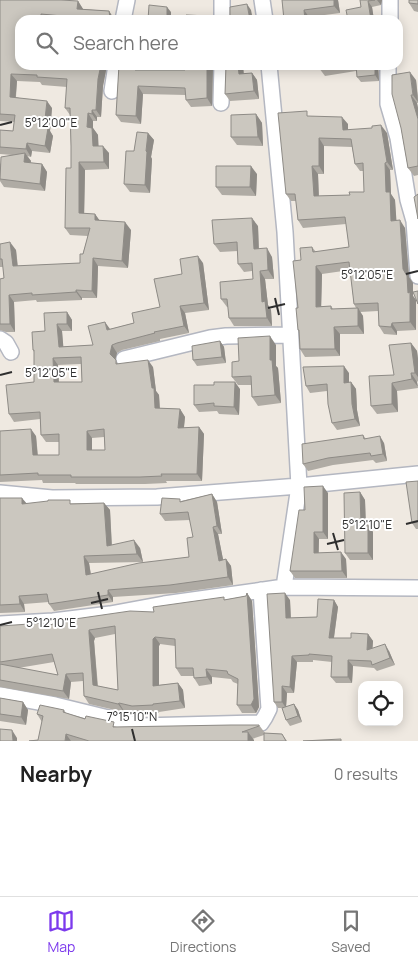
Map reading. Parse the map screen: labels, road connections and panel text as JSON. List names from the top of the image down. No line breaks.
{"page":{"search":"Search here","heading":["Nearby","0 results"],"nav":["Map","Directions","Saved"]},"coordinates":["5°12'00\"E","5°12'05\"E","5°12'10\"E","7°15'10\"N"]}
